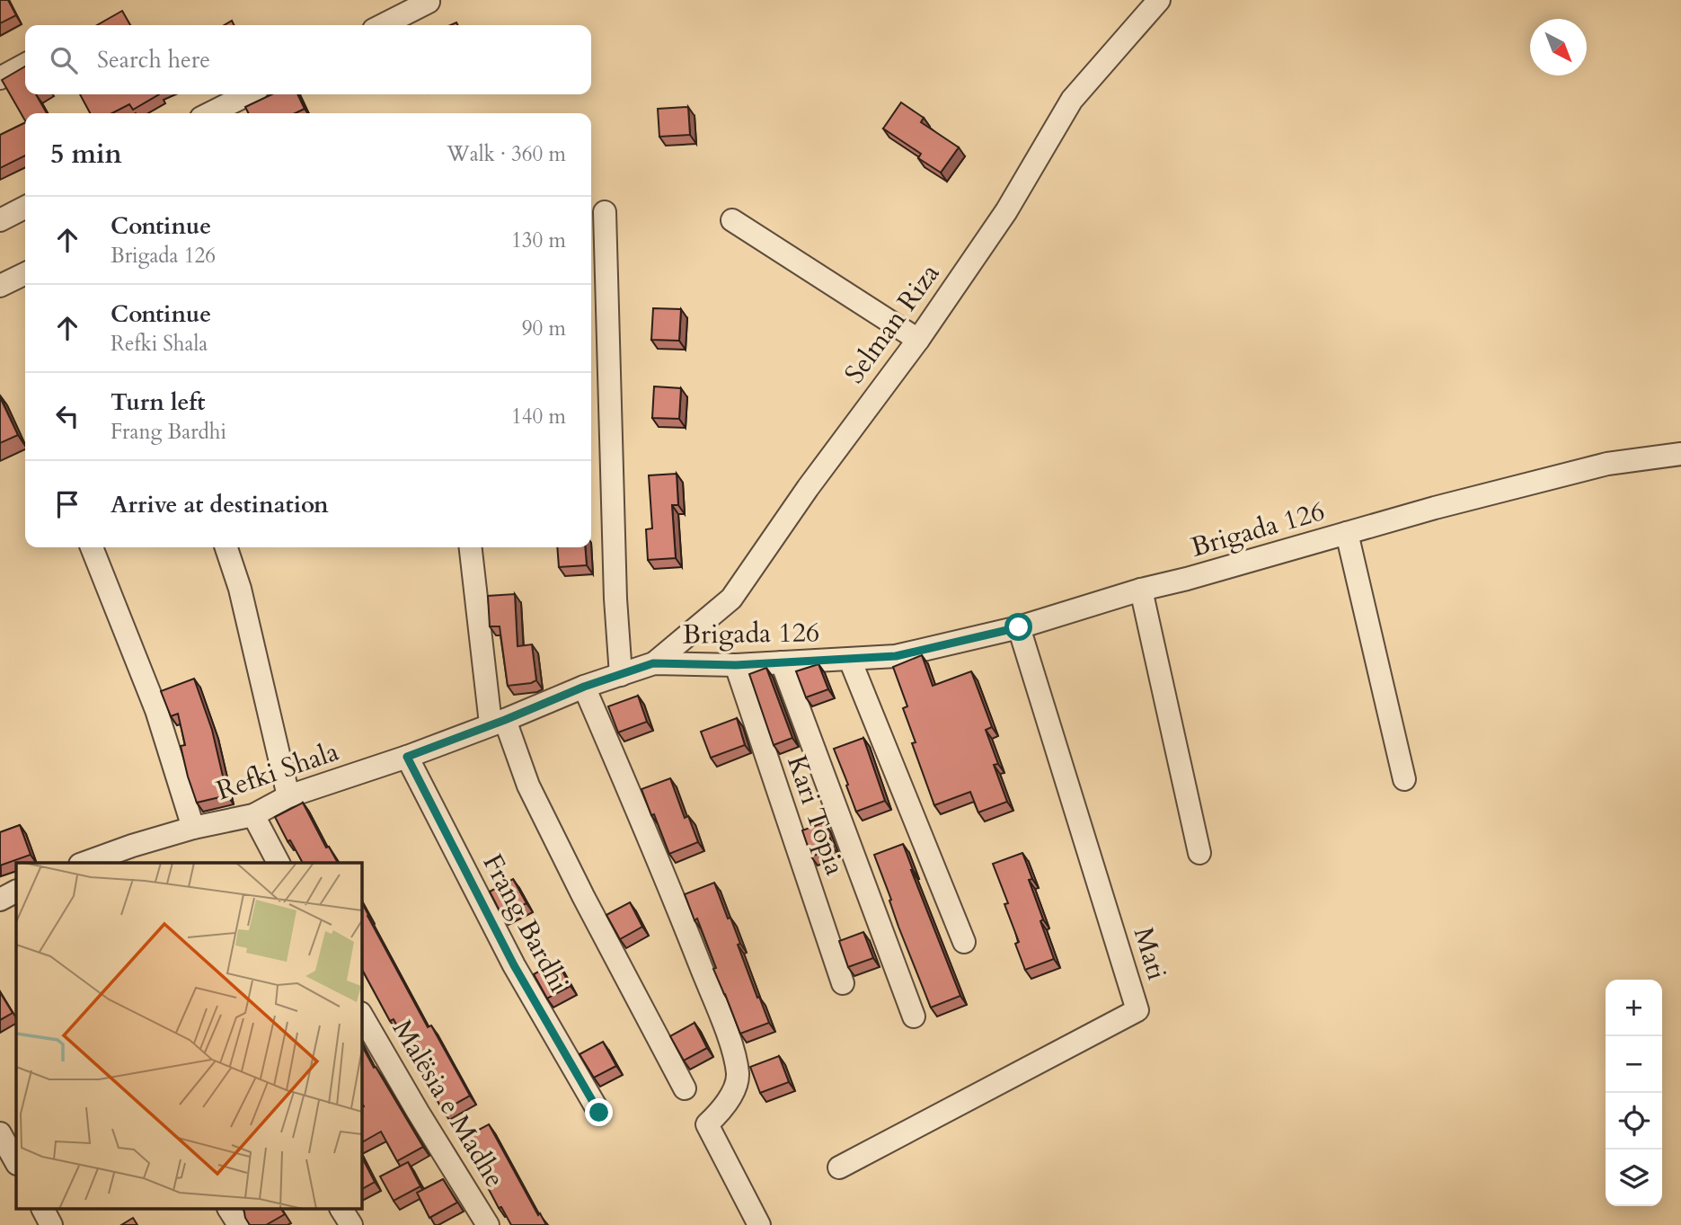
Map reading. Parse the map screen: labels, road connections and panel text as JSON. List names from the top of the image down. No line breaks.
{"streets":{"street":["Selman Riza","Brigada 126","Refki Shala","Kari Topia","Frang Bardhi","Mati","Malësia e Madhe"]},"crossings":[["Selman Riza","Brigada 126"],["Selman Riza","Refki Shala"],["Brigada 126","Refki Shala"],["Brigada 126","Kari Topia"],["Brigada 126","Mati"],["Refki Shala","Frang Bardhi"]],"north":"bottom right","page":{"search":"Search here","heading":["5 min","Walk · 360 m"],"list":[["Continue","Brigada 126","130 m"],["Continue","Refki Shala","90 m"],["Turn left","Frang Bardhi","140 m"],"Arrive at destination"],"map_buttons":["+","−"]}}
